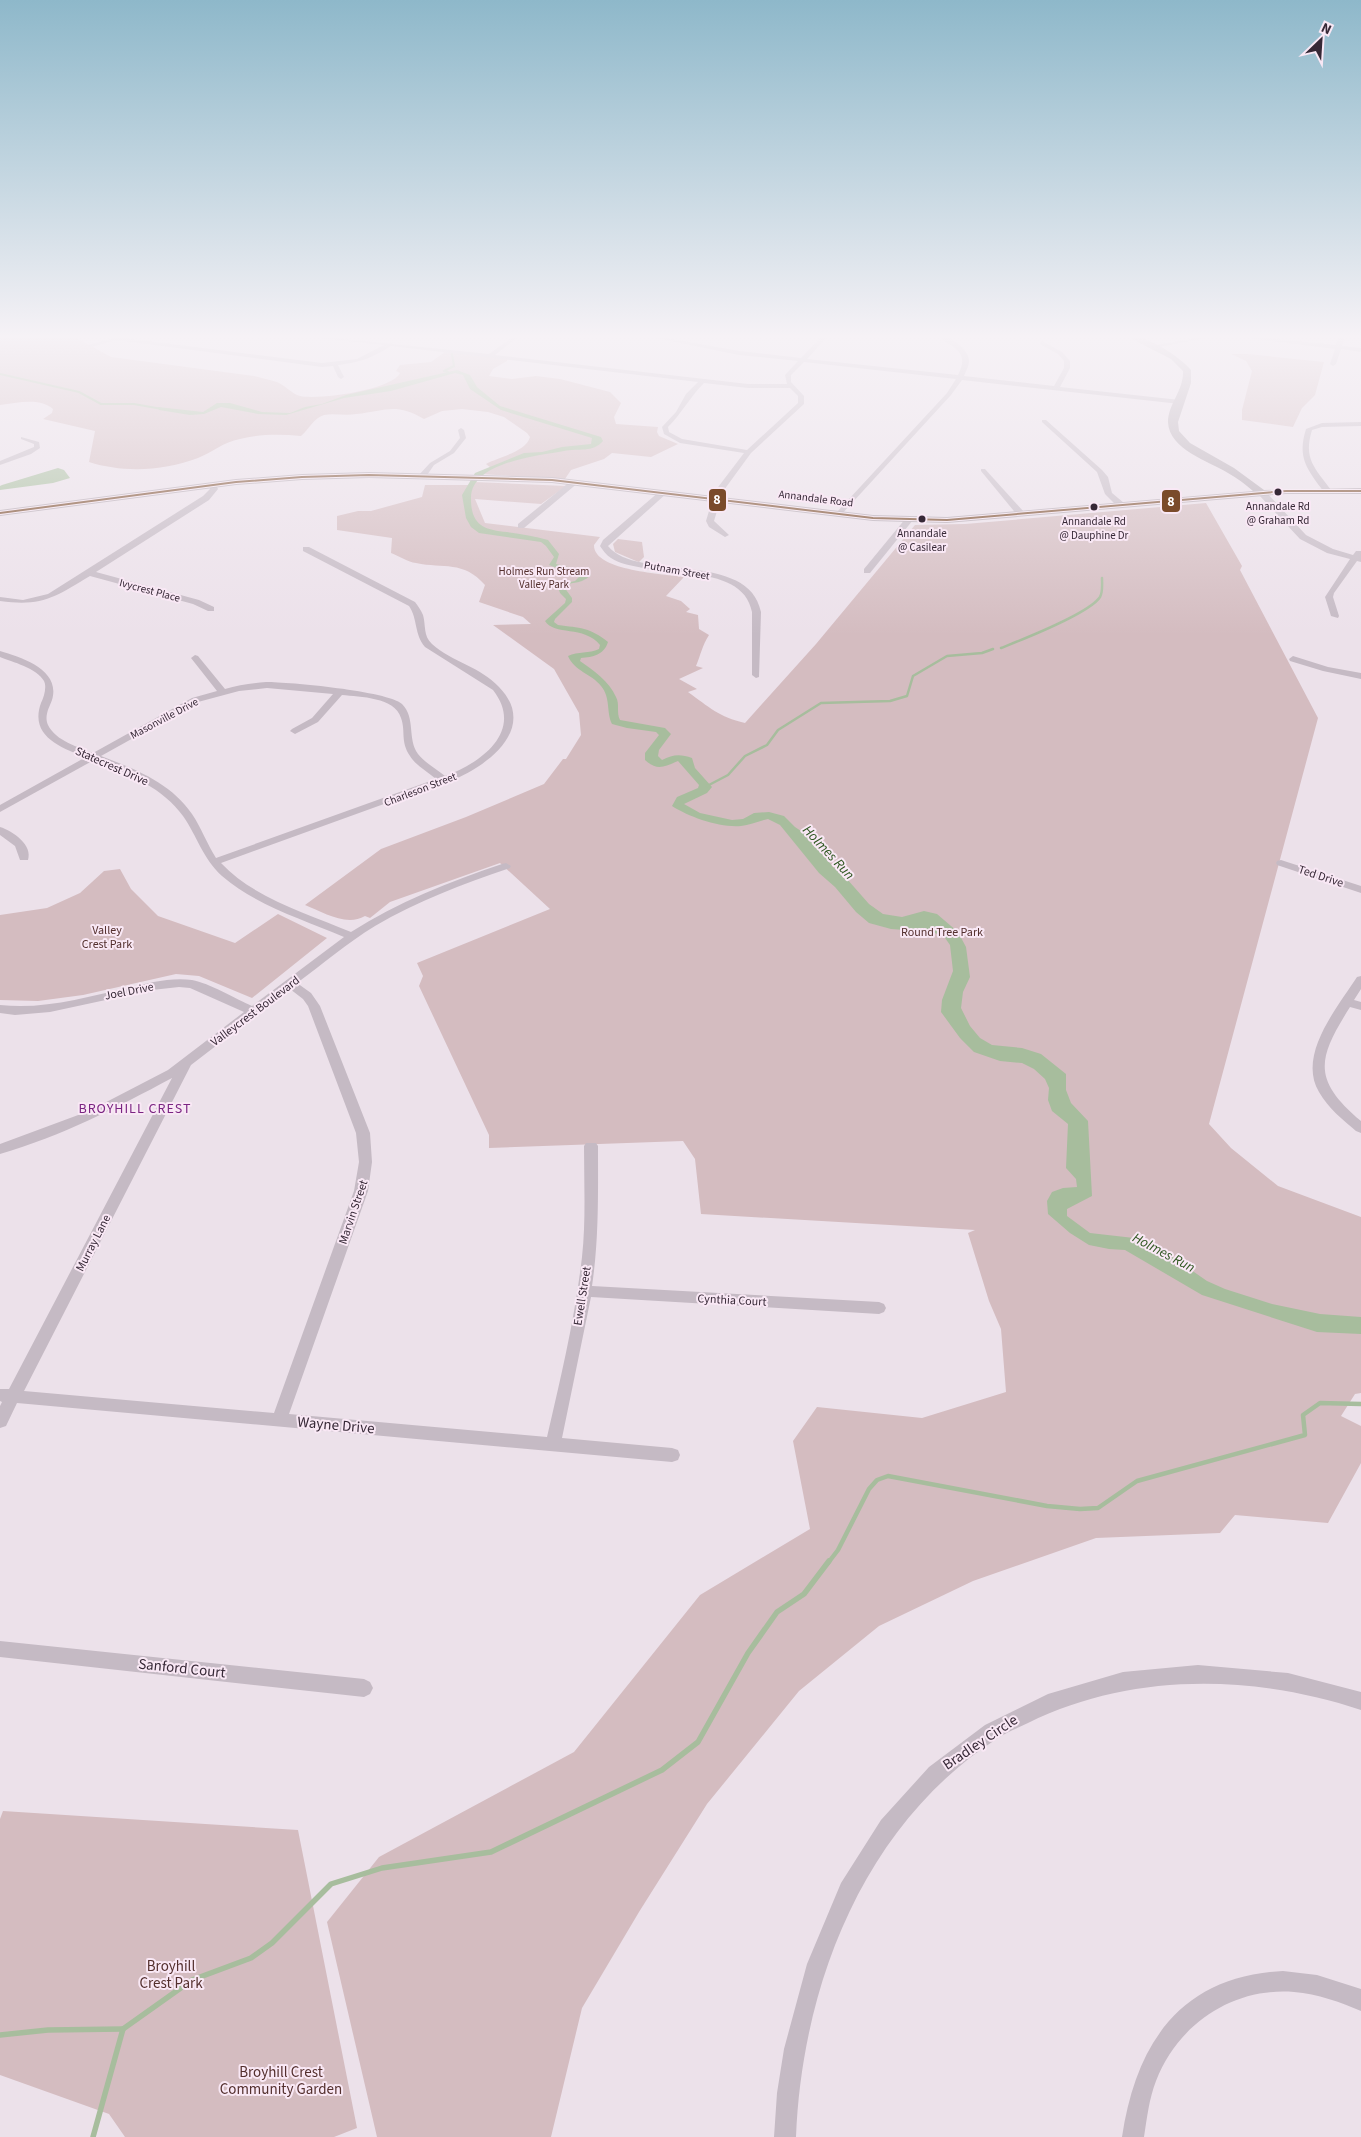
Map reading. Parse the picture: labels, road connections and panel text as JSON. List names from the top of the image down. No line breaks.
{"streets":{"main road":["Annandale Road"],"street":["Putnam Street","Ivycrest Place","Masonville Drive","Statecrest Drive","Charleson Street","Ted Drive","Joel Drive","Valleycrest Boulevard","Marvin Street","Murray Lane","Ewell Street","Cynthia Court","Wayne Drive","Sanford Court","Bradley Circle"]},"crossings":[["Annandale Road","Putnam Street"],["Masonville Drive","Statecrest Drive"],["Masonville Drive","Charleson Street"],["Statecrest Drive","Charleson Street"],["Statecrest Drive","Valleycrest Boulevard"],["Joel Drive","Valleycrest Boulevard"],["Valleycrest Boulevard","Marvin Street"],["Valleycrest Boulevard","Murray Lane"],["Marvin Street","Wayne Drive"],["Murray Lane","Wayne Drive"],["Ewell Street","Cynthia Court"],["Ewell Street","Wayne Drive"]],"districts":["BROYHILL CREST"],"water":["Holmes Run"],"parks":["Holmes Run Stream Valley Park","Valley Crest Park","Round Tree Park","Broyhill Crest Park","Broyhill Crest Community Garden"],"places":["Annandale Rd @ Graham Rd","Annandale Rd @ Dauphine Dr","Annandale @ Casilear"],"lines":["transit line 8"],"north":"top right"}
